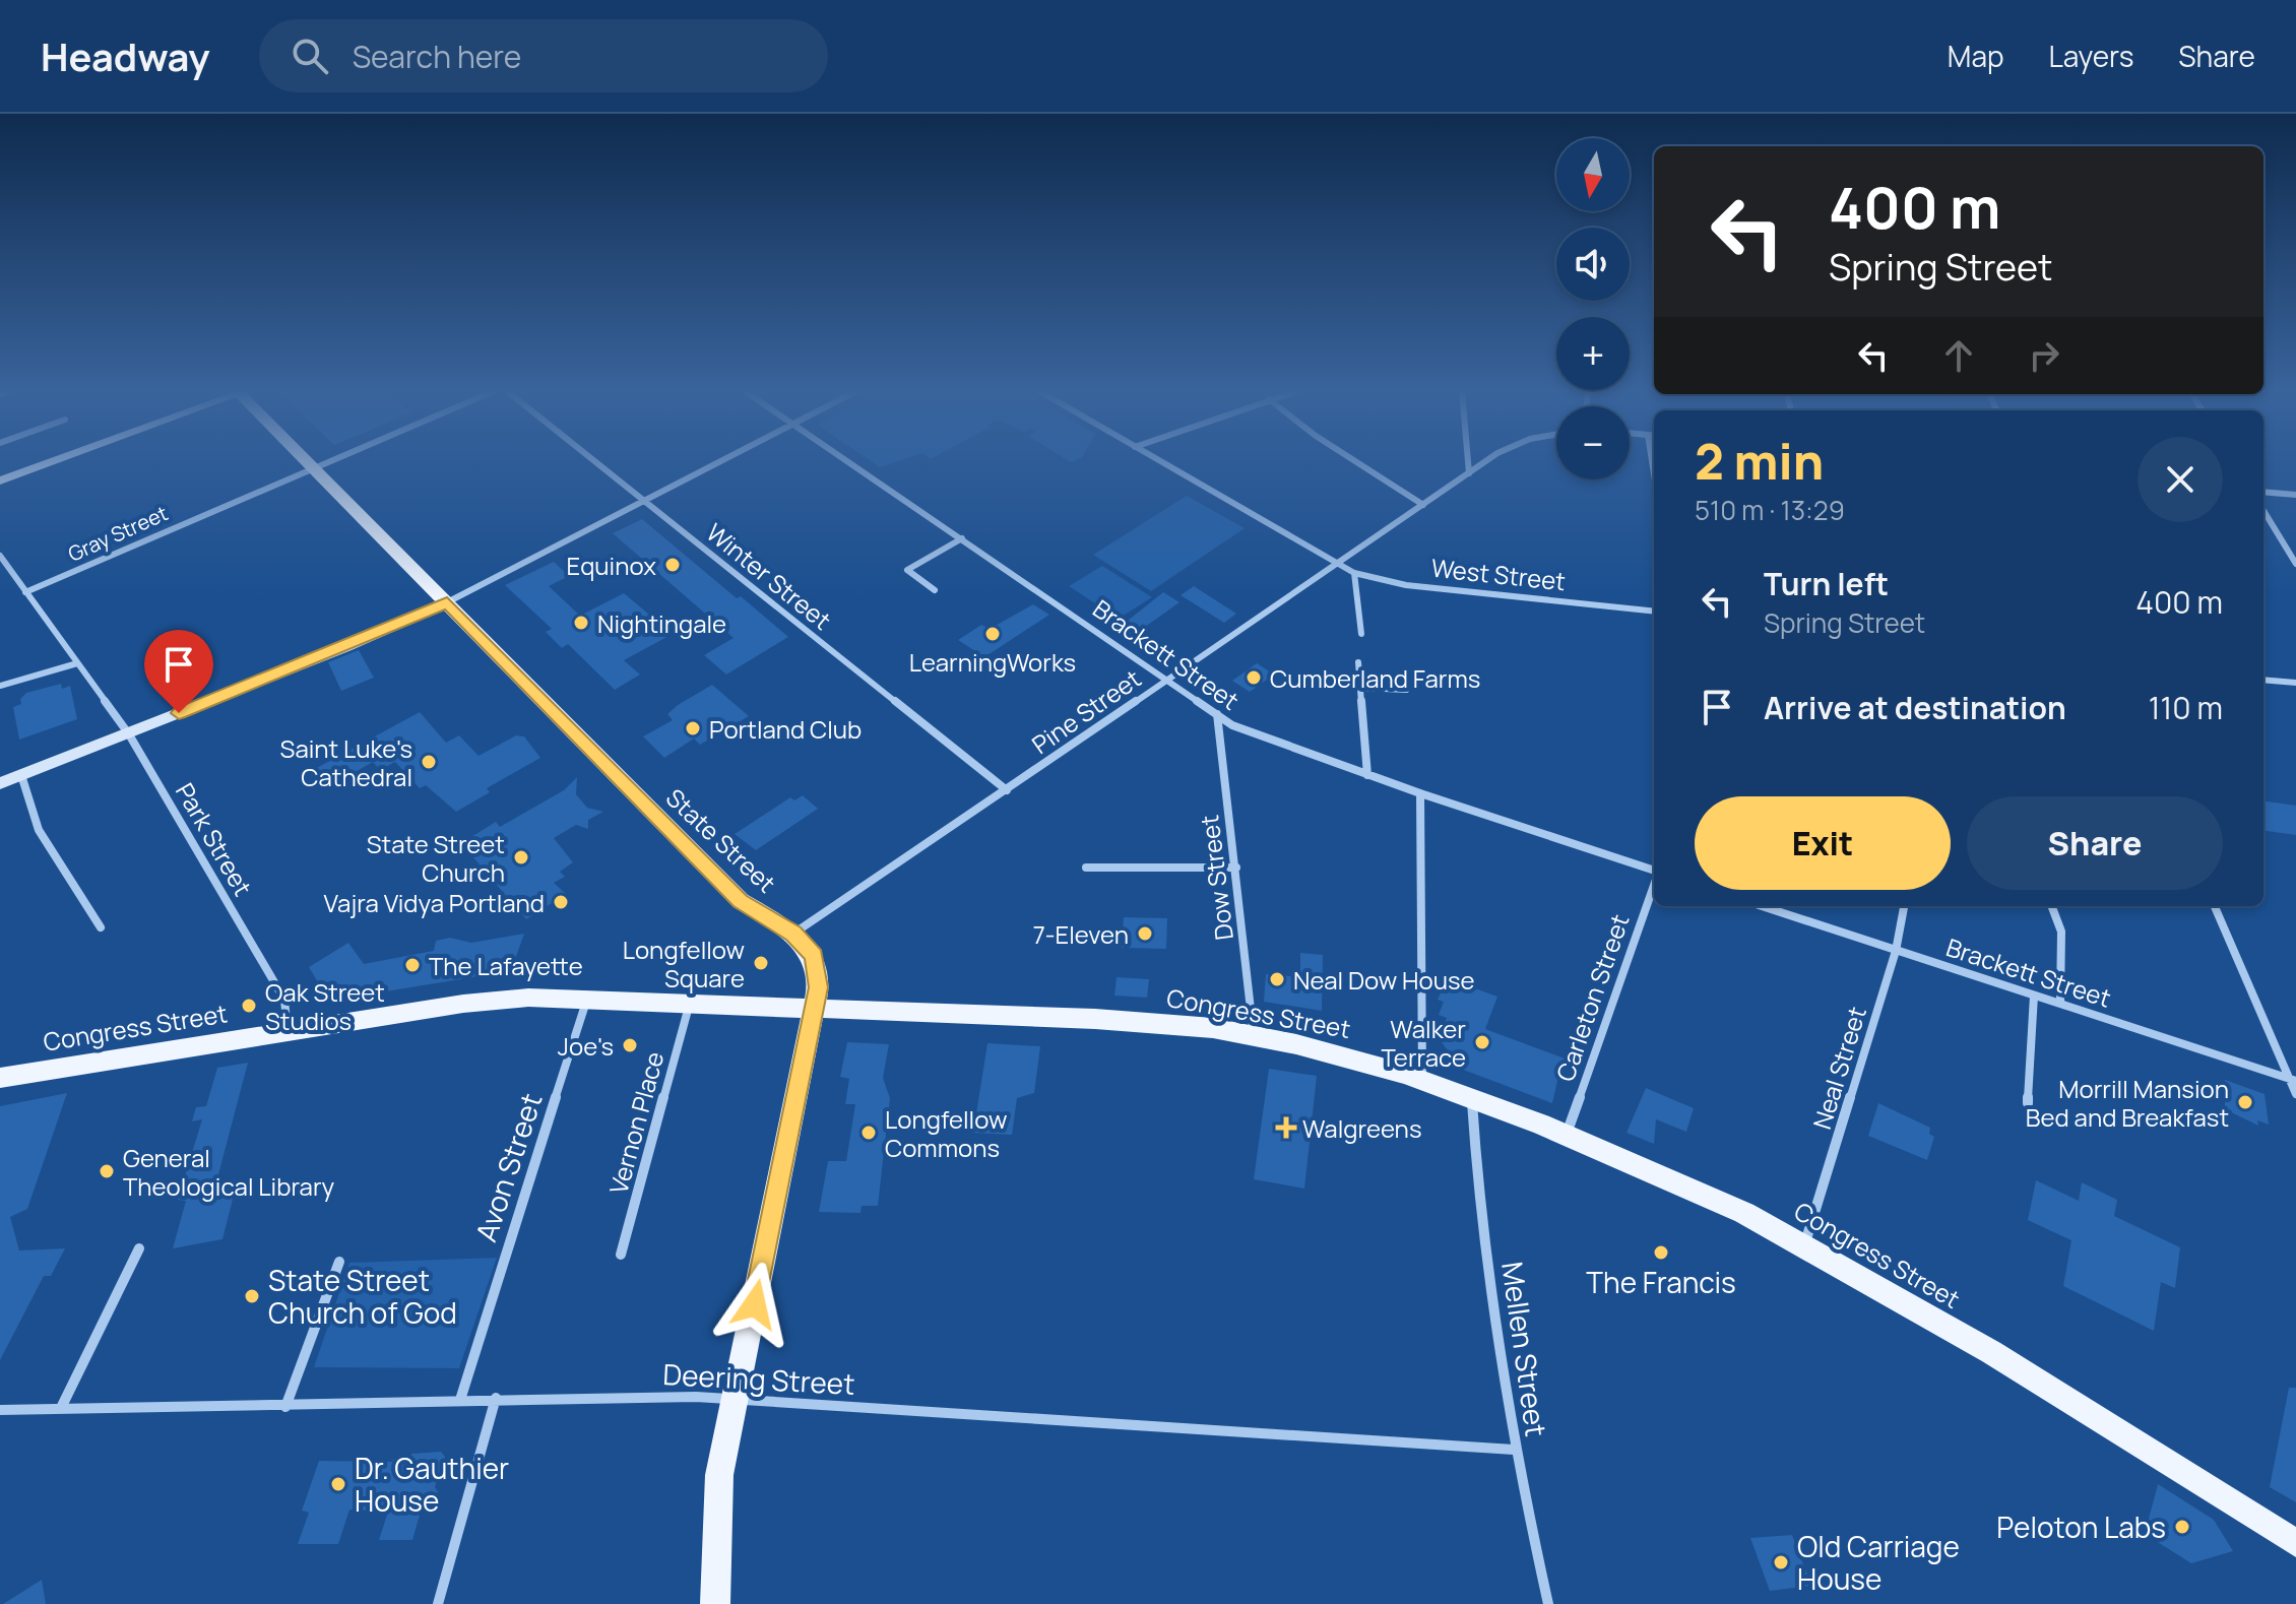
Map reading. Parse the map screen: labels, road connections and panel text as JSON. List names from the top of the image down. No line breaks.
{"streets":{"main road":["State Street","Congress Street"],"street":["Gray Street","West Street","Winter Street","Brackett Street","Pine Street","Park Street","Dow Street","Carleton Street","Neal Street","Vernon Place","Avon Street","Mellen Street","Deering Street"]},"crossings":[["Gray Street","Park Street"],["Gray Street","State Street"],["West Street","Pine Street"],["Winter Street","Pine Street"],["Brackett Street","Pine Street"],["Brackett Street","Dow Street"],["Brackett Street","Neal Street"],["Pine Street","State Street"],["Park Street","Congress Street"],["State Street","Congress Street"],["State Street","Deering Street"],["Dow Street","Congress Street"],["Carleton Street","Congress Street"],["Congress Street","Neal Street"],["Congress Street","Vernon Place"],["Congress Street","Avon Street"],["Congress Street","Mellen Street"],["Avon Street","Deering Street"],["Mellen Street","Deering Street"]],"places":{"other":["Equinox","Nightingale","LearningWorks","Cumberland Farms","Portland Club","Saint Luke's Cathedral","State Street Church","Vajra Vidya Portland","7-Eleven","Longfellow Square","The Lafayette","Neal Dow House","Oak Street Studios","Walker Terrace","Joe's","Morrill Mansion Bed and Breakfast","Longfellow Commons","General Theological Library","The Francis","State Street Church of God","Dr. Gauthier House","Peloton Labs","Old Carriage House"],"health":["Walgreens"]},"north":"bottom","page":{"header":"Headway","search":"Search here","nav":["Map","Layers","Share"],"map_buttons":["+","−"],"turn":["400 m","Spring Street"],"heading":["2 min","510 m · 13:29"],"list":[{"name":"Turn left","note":"Spring Street","value":"400 m"},{"name":"Arrive at destination","value":"110 m"}],"buttons":["Exit","Share"]}}
